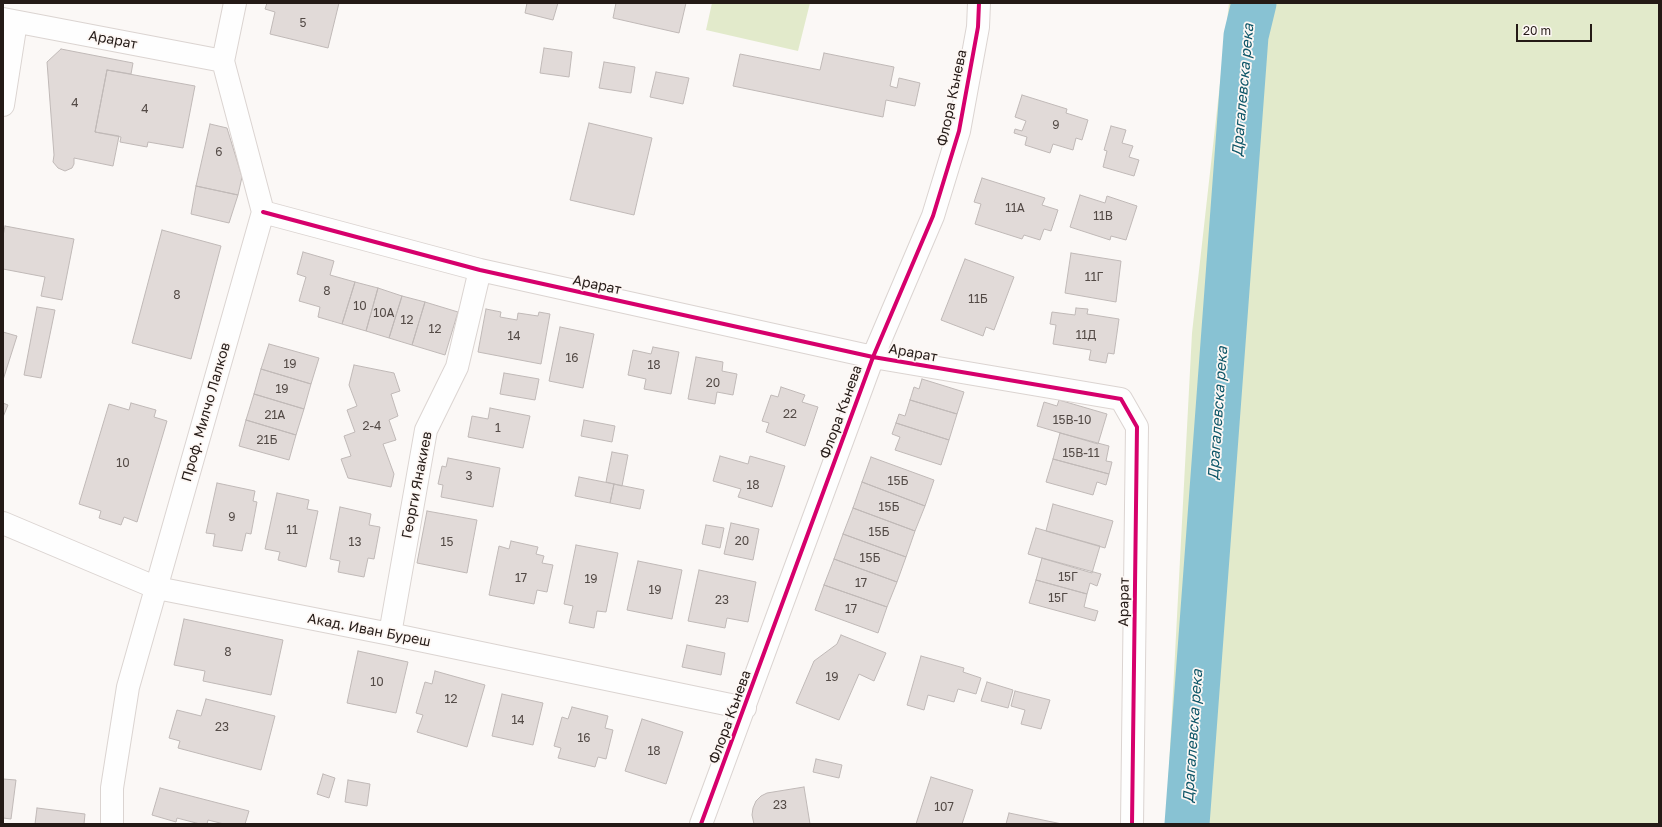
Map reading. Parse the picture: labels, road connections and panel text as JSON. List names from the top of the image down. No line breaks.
{"streets":{"street":["Арарат","Флора Кънева","Проф. Милчо Лалков","Георги Янакиев","Акад. Иван Буреш"]},"crossings":[["Арарат","Флора Кънева"],["Арарат","Проф. Милчо Лалков"],["Арарат","Георги Янакиев"],["Флора Кънева","Акад. Иван Буреш"],["Проф. Милчо Лалков","Акад. Иван Буреш"],["Георги Янакиев","Акад. Иван Буреш"]],"water":["Драгалевска река"],"house_numbers":["5","4","4","9","6","11А","11В","11Г","8","8","11Б","10","10А","12","12","11Д","14","16","19","18","20","19","22","21А","15В-10","2-4","1","21Б","15В-11","10","3","15Б","18","15Б","9","11","15Б","20","13","15","15Б","15Г","17","19","17","19","15Г","23","17","8","19","10","12","14","23","16","18","23","107"],"scale_bar":"20 m"}
